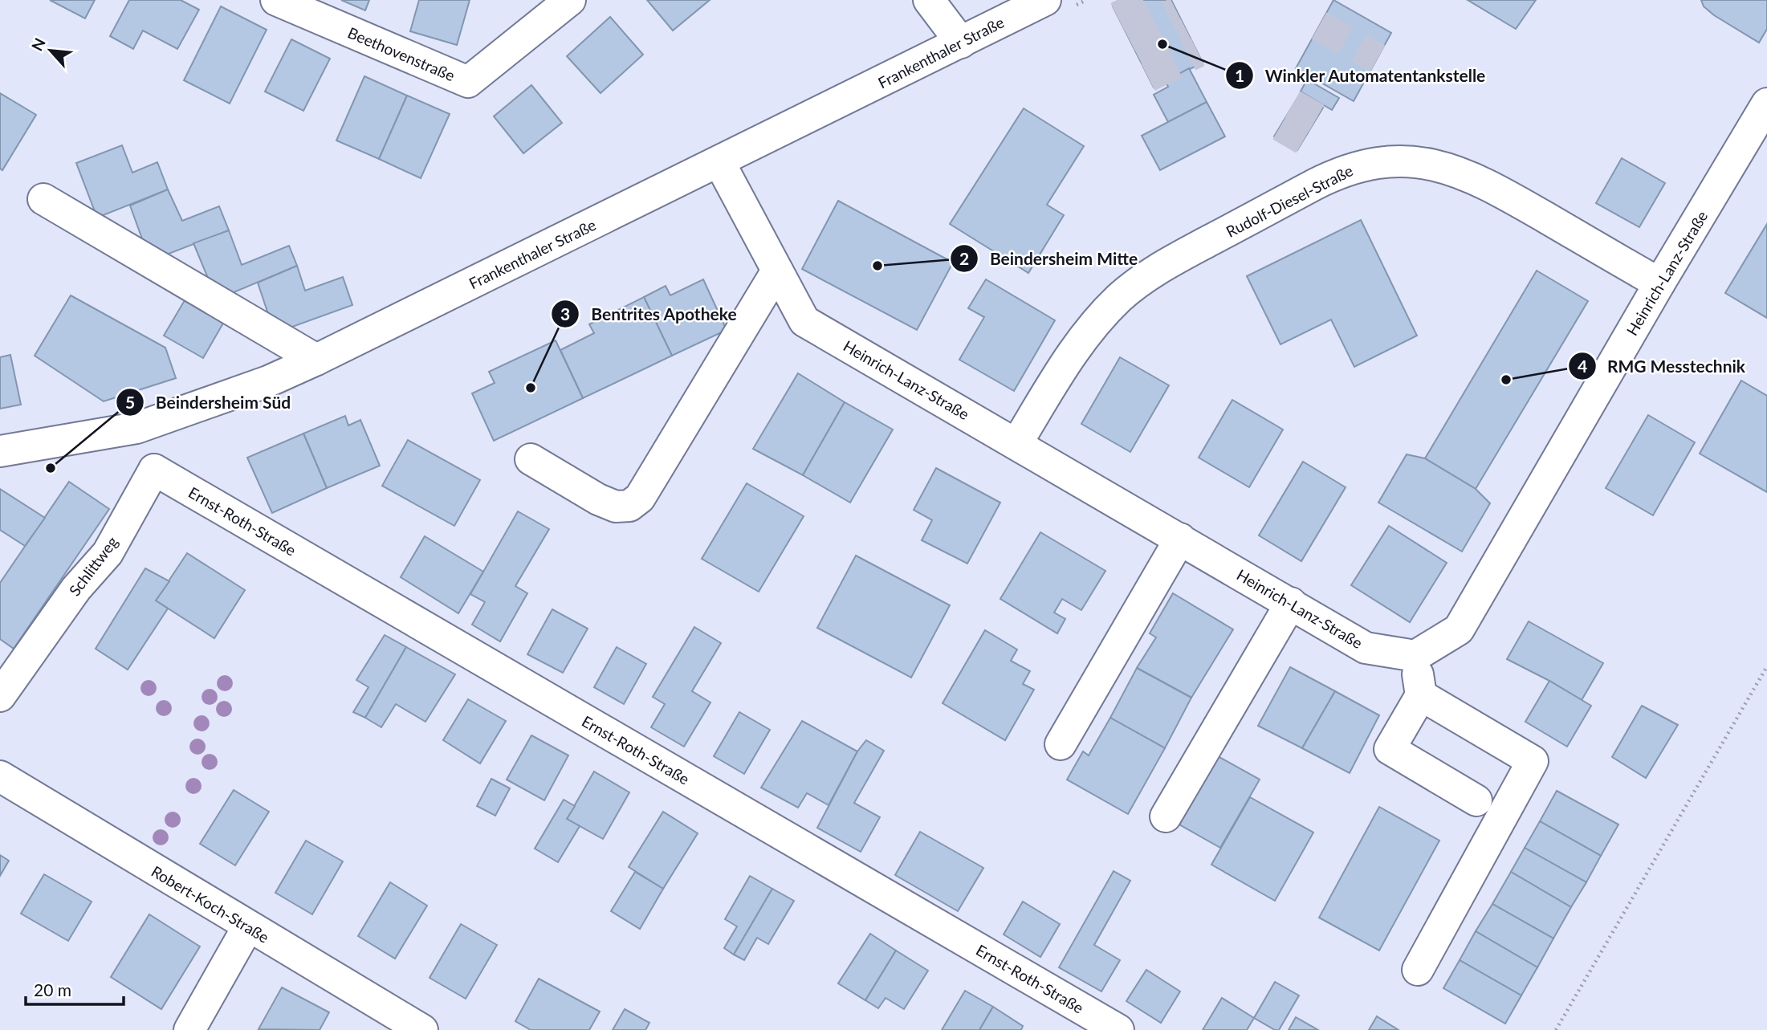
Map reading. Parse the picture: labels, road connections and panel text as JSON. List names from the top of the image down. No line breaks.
{"streets":{"street":["Frankenthaler Straße","Beethovenstraße","Rudolf-Diesel-Straße","Heinrich-Lanz-Straße","Ernst-Roth-Straße","Schlittweg","Robert-Koch-Straße"]},"crossings":[["Frankenthaler Straße","Heinrich-Lanz-Straße"],["Rudolf-Diesel-Straße","Heinrich-Lanz-Straße"],["Ernst-Roth-Straße","Schlittweg"]],"places":["Winkler Automatentankstelle","Beindersheim Mitte","RMG Messtechnik","Bentrites Apotheke","Beindersheim Süd"],"scale_bar":"20 m","north":"top left"}
